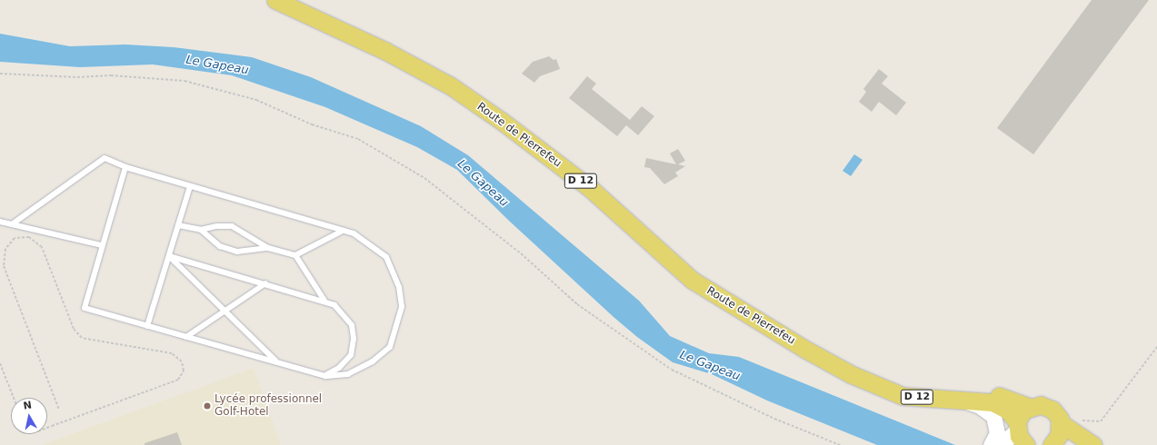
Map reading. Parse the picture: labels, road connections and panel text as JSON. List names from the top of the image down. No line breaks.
{"streets":{"main road":["Route de Pierrefeu","D 12"]},"crossings":[["Route de Pierrefeu","D 12"]],"water":["Le Gapeau"],"places":["Lycée professionnel Golf-Hotel"],"north":"top"}
